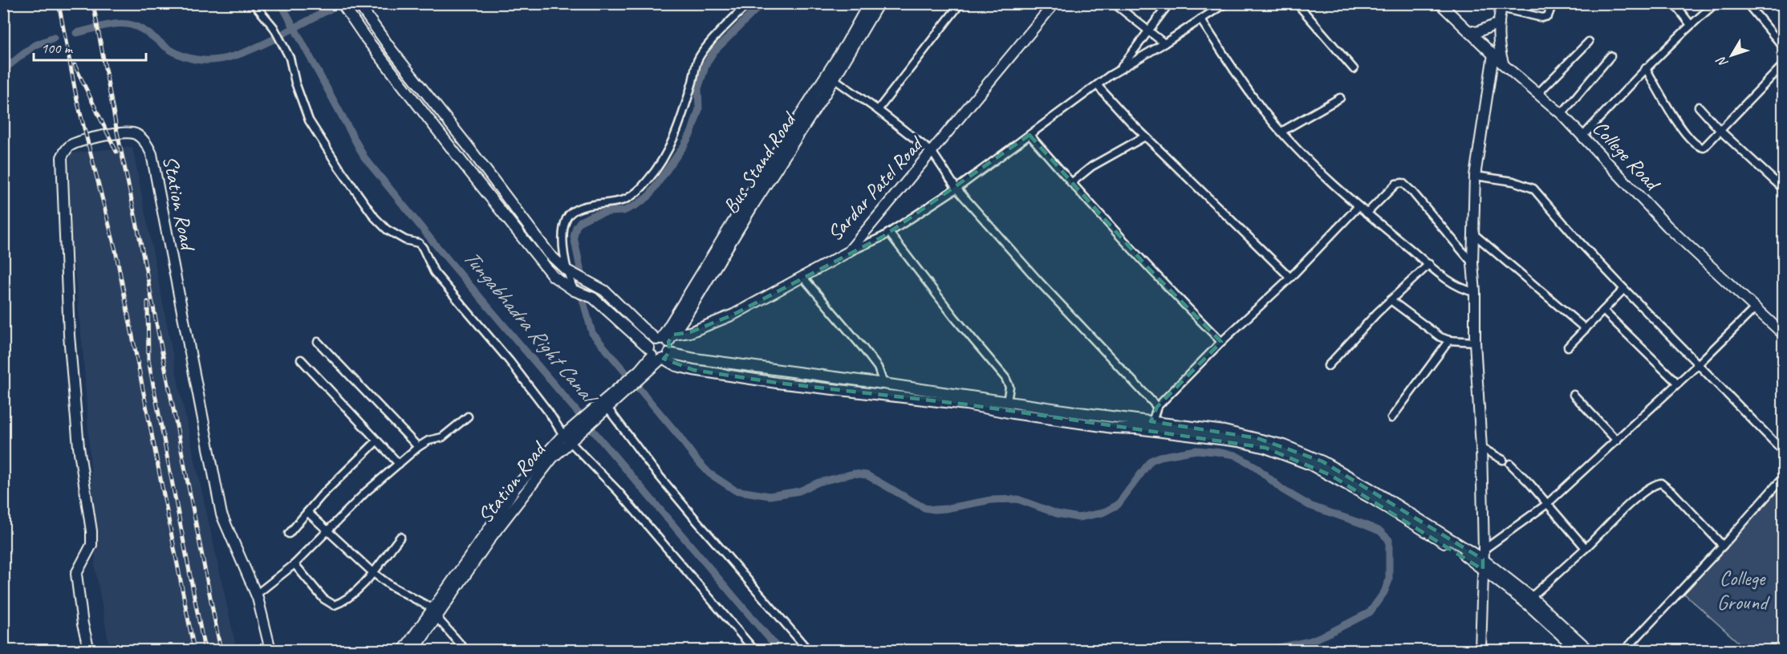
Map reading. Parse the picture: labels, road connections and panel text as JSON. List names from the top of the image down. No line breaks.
{"streets":{"street":["College Road","Bus Stand Road","Sardar Patel Road","Station Road"]},"crossings":[["Bus Stand Road","Sardar Patel Road"]],"water":["Tungabhadra Right Canal"],"parks":["College Ground"],"scale_bar":"100 m","north":"bottom left"}
